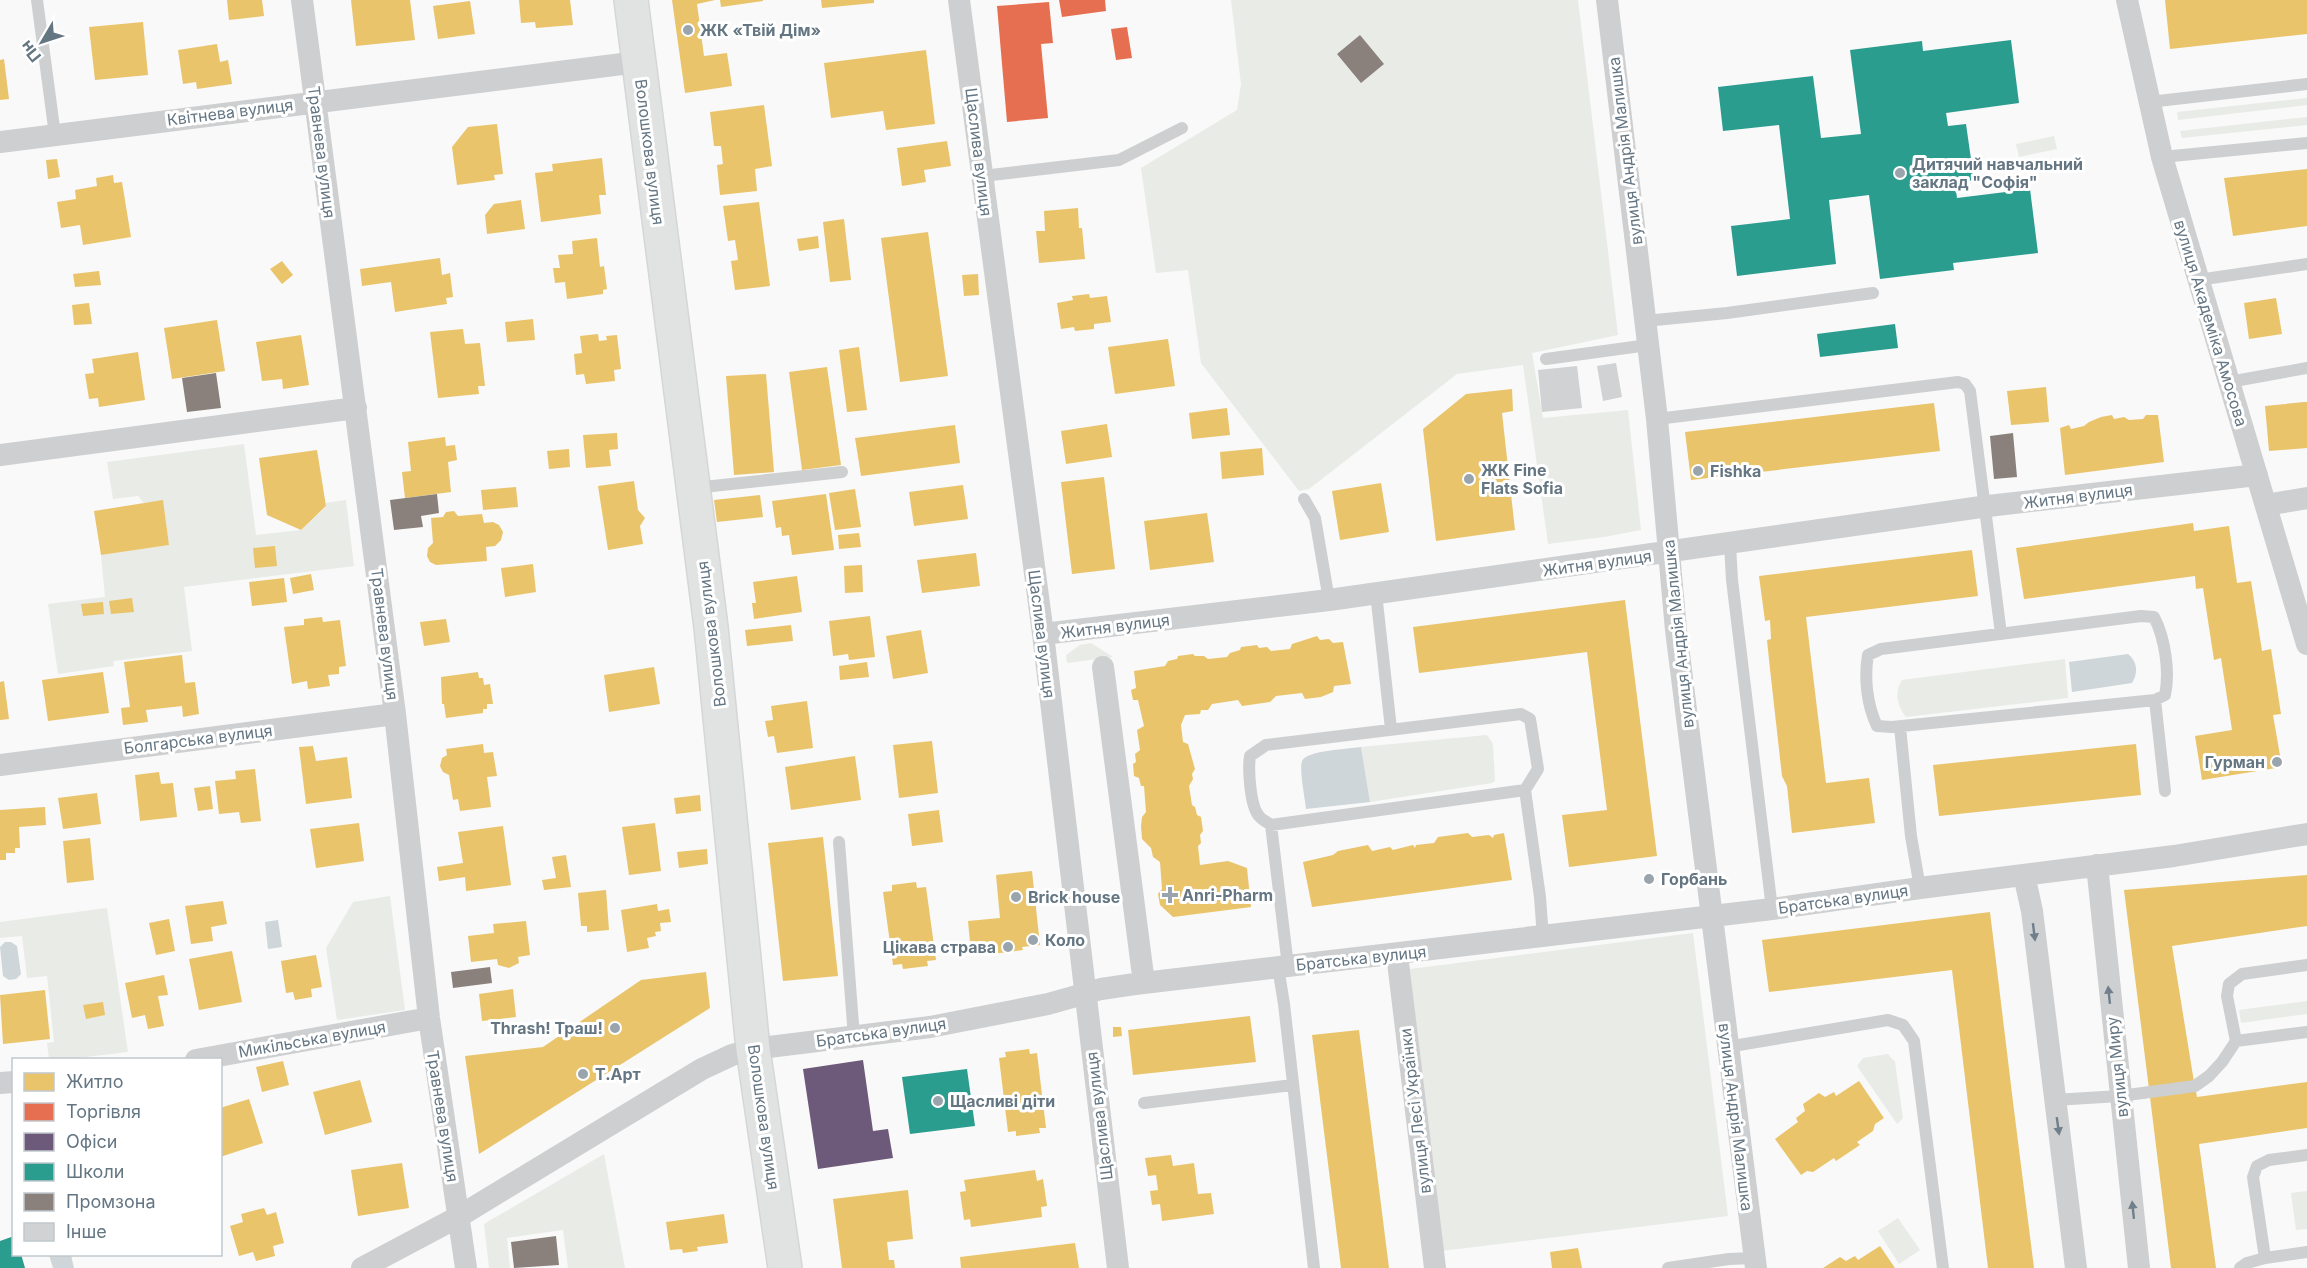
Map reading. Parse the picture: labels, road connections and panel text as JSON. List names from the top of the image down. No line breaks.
{"streets":{"street":["Квітнева вулиця","вулиця Андрія Малишка","Травнева вулиця","Волошкова вулиця","Щаслива вулиця","вулиця Академіка Амосова","Житня вулиця","Болгарська вулиця","Братська вулиця","Микільська вулиця","вулиця Миру","вулиця Лесі Українки"]},"crossings":[["Квітнева вулиця","Травнева вулиця"],["Квітнева вулиця","Волошкова вулиця"],["вулиця Андрія Малишка","Житня вулиця"],["вулиця Андрія Малишка","Братська вулиця"],["Травнева вулиця","Болгарська вулиця"],["Травнева вулиця","Братська вулиця"],["Травнева вулиця","Микільська вулиця"],["Волошкова вулиця","Братська вулиця"],["Щаслива вулиця","Житня вулиця"],["Щаслива вулиця","Братська вулиця"],["вулиця Академіка Амосова","Житня вулиця"],["Братська вулиця","вулиця Миру"],["Братська вулиця","вулиця Лесі Українки"]],"places":{"other":["ЖК «Твій Дім»","Дитячий навчальний заклад \"Софія\"","Fishka","ЖК Fine Flats Sofia","Гурман","Горбань","Brick house","Коло","Цікава страва","Thrash! Траш!","Т.Арт","Щасливі діти"],"health":["Anri-Pharm"]},"legend":["Житло","Торгівля","Офіси","Школи","Промзона","Інше"],"north":"bottom left"}
